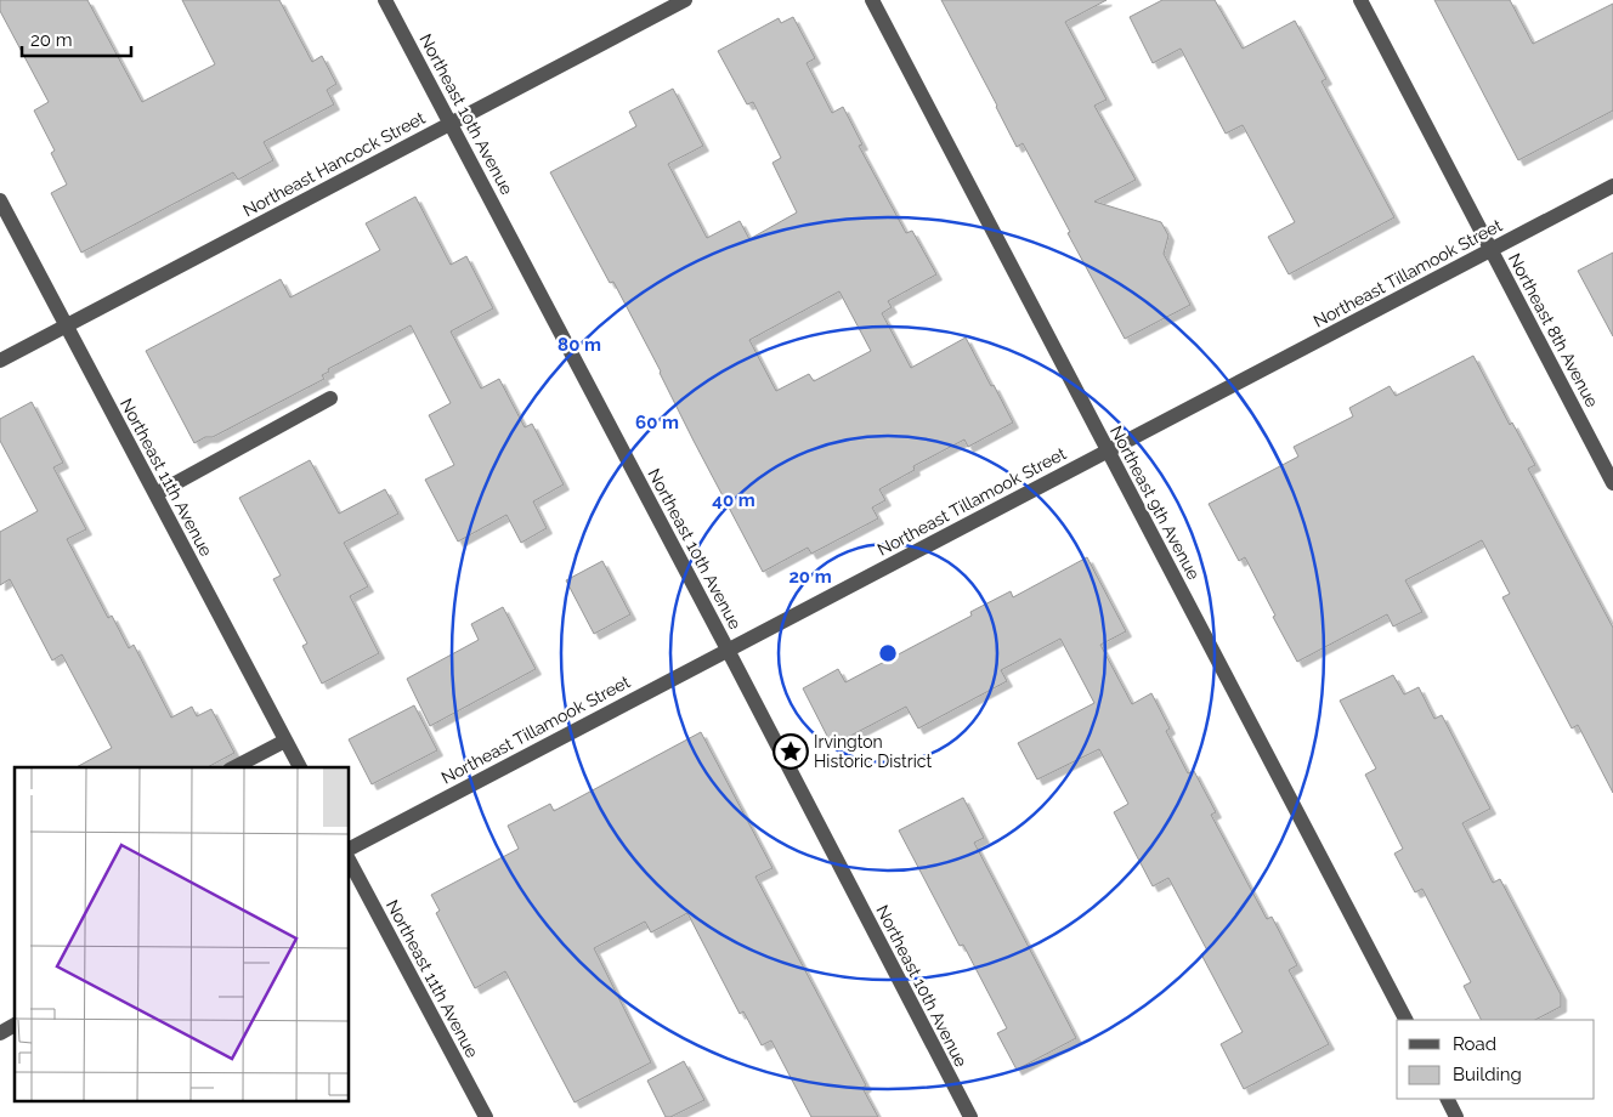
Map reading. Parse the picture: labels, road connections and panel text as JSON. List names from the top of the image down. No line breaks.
{"streets":{"street":["Northeast 10th Avenue","Northeast Hancock Street","Northeast Tillamook Street","Northeast 8th Avenue","Northeast 11th Avenue","Northeast 9th Avenue"]},"crossings":[["Northeast 10th Avenue","Northeast Hancock Street"],["Northeast 10th Avenue","Northeast Tillamook Street"],["Northeast Hancock Street","Northeast 11th Avenue"],["Northeast Tillamook Street","Northeast 8th Avenue"],["Northeast Tillamook Street","Northeast 9th Avenue"]],"places":{"place":["Irvington Historic District"]},"legend":["Road","Building"],"scale_bar":"20 m","rings":["80 m","60 m","40 m","20 m"]}
